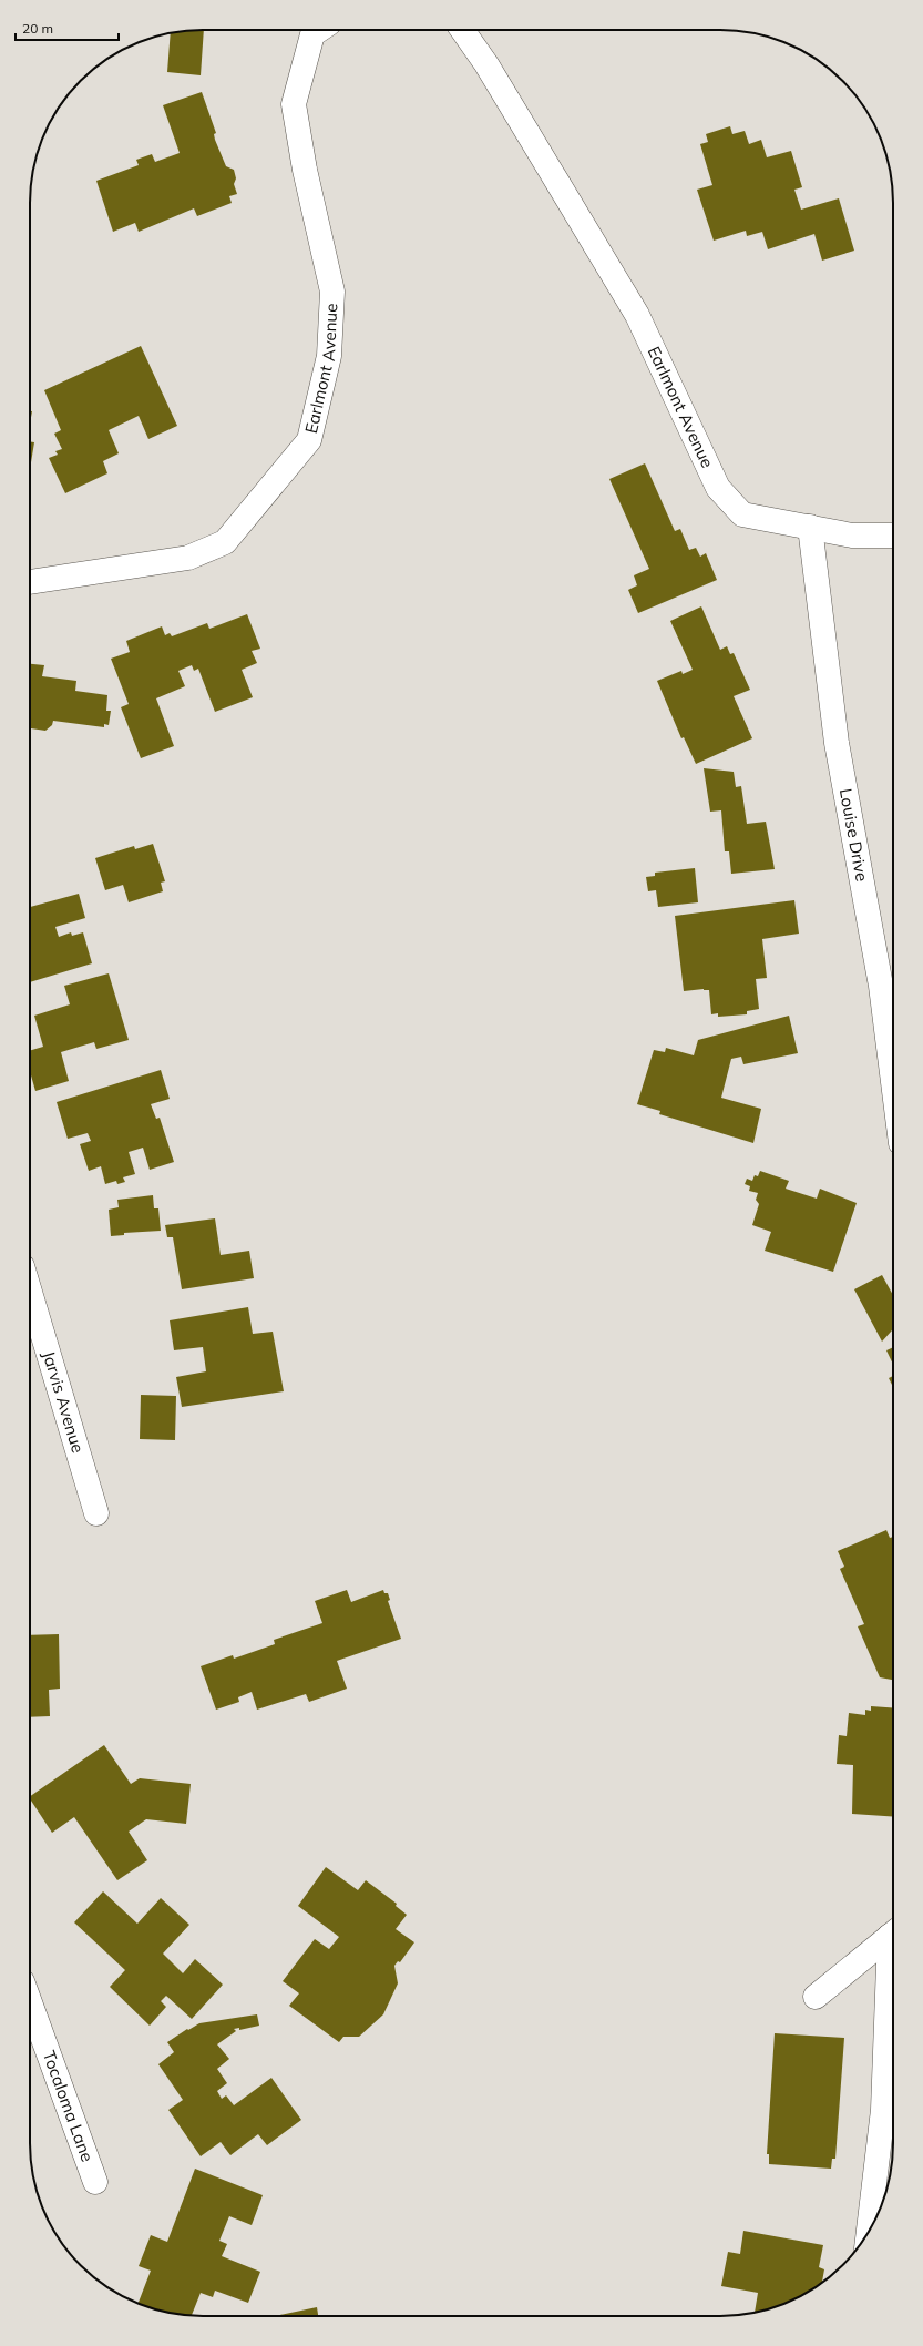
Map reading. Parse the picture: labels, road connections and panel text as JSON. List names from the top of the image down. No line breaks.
{"streets":{"street":["Earlmont Avenue","Louise Drive","Jarvis Avenue","Tocaloma Lane"]},"crossings":[["Earlmont Avenue","Louise Drive"]],"scale_bar":"20 m"}
